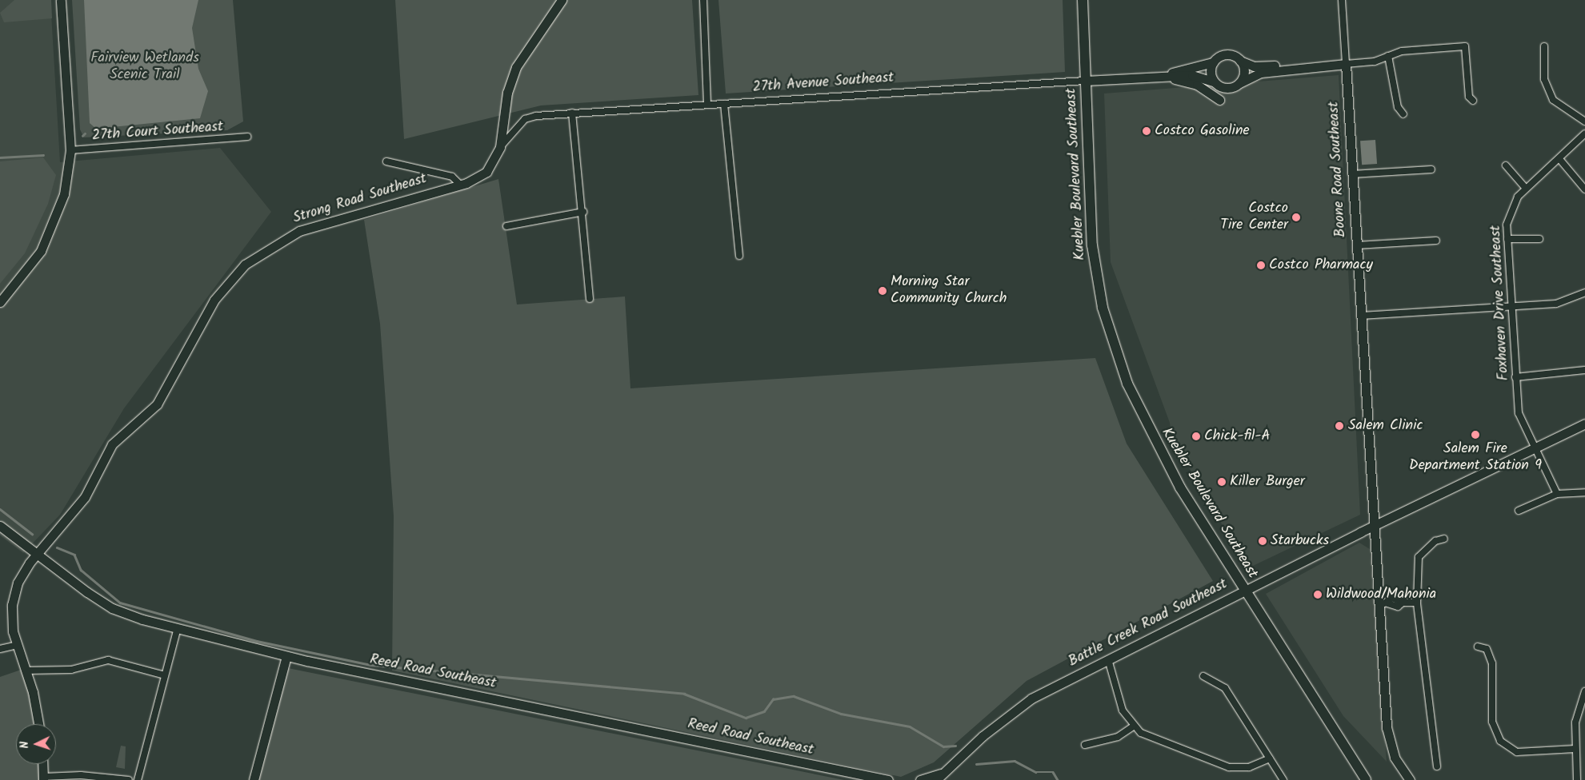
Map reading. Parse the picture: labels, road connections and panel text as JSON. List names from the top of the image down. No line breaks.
{"streets":{"main road":["Kuebler Boulevard Southeast"],"street":["27th Avenue Southeast","27th Court Southeast","Boone Road Southeast","Strong Road Southeast","Foxhaven Drive Southeast","Battle Creek Road Southeast","Reed Road Southeast"]},"crossings":[["27th Avenue Southeast","Kuebler Boulevard Southeast"],["27th Avenue Southeast","Strong Road Southeast"],["Boone Road Southeast","Battle Creek Road Southeast"],["Kuebler Boulevard Southeast","Battle Creek Road Southeast"],["Strong Road Southeast","Reed Road Southeast"],["Foxhaven Drive Southeast","Battle Creek Road Southeast"]],"parks":["Fairview Wetlands Scenic Trail"],"places":["Costco Gasoline","Costco Tire Center","Costco Pharmacy","Morning Star Community Church","Salem Clinic","Salem Fire Department Station 9","Chick-fil-A","Killer Burger","Starbucks","Wildwood/Mahonia"],"north":"left"}
